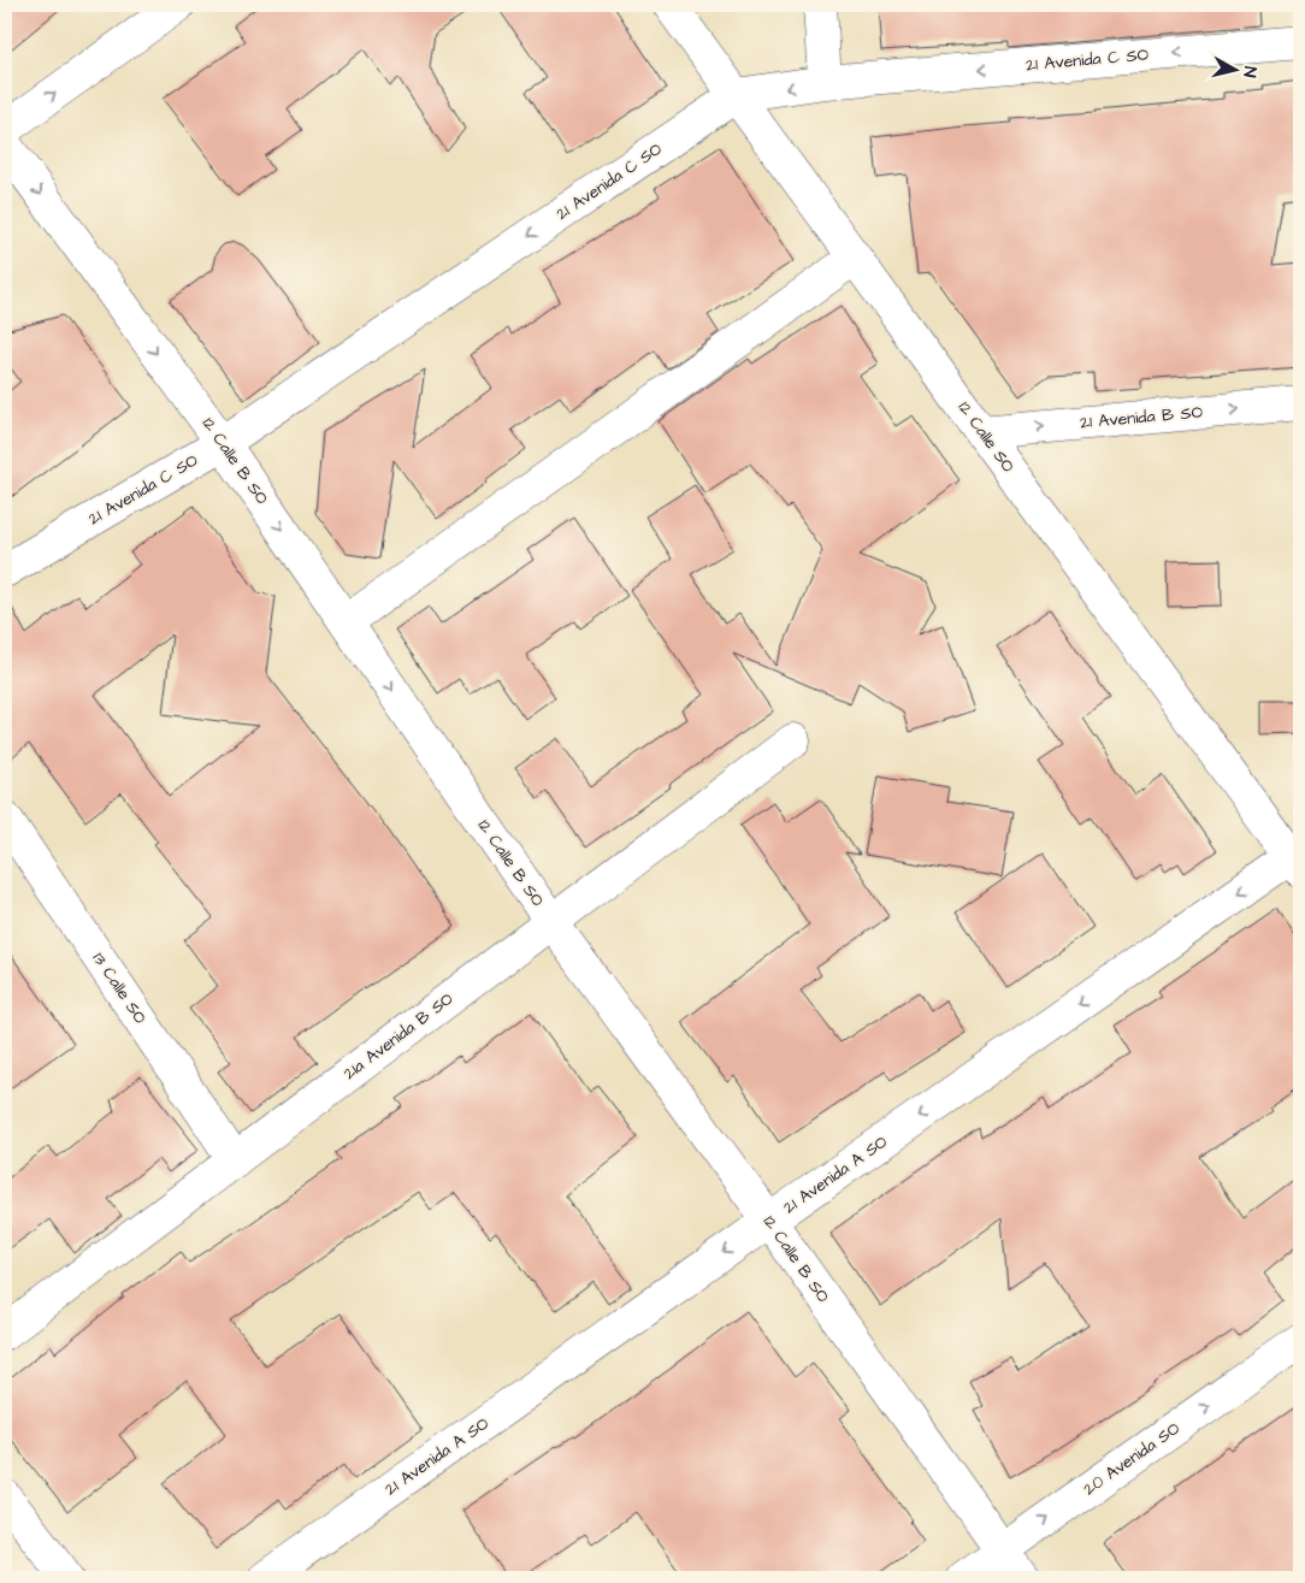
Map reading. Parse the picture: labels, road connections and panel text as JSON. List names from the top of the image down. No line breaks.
{"streets":{"street":["21 Avenida C SO","21 Avenida B SO","12 Calle SO","12 Calle B SO","13 Calle SO","21a Avenida B SO","21 Avenida A SO","20 Avenida SO"]},"crossings":[["21 Avenida C SO","12 Calle SO"],["21 Avenida C SO","12 Calle B SO"],["21 Avenida B SO","12 Calle SO"],["12 Calle SO","21 Avenida A SO"],["12 Calle B SO","21a Avenida B SO"],["12 Calle B SO","21 Avenida A SO"],["12 Calle B SO","20 Avenida SO"],["13 Calle SO","21a Avenida B SO"]],"one_way":["21 Avenida B SO","12 Calle B SO","21 Avenida A SO","20 Avenida SO"],"north":"right"}
